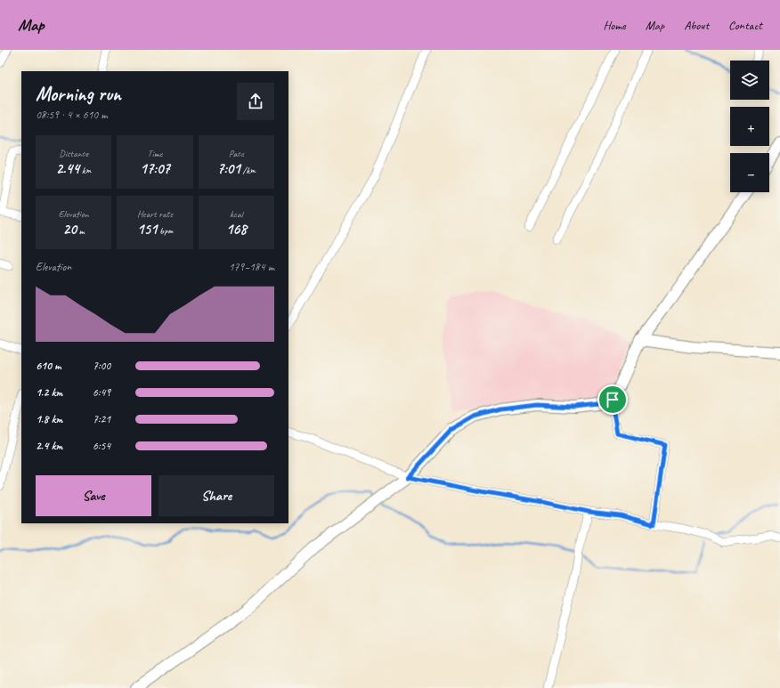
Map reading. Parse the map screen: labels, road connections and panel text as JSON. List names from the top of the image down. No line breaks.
{"page":{"header":"Map","nav":["Home","Map","About","Contact"],"map_buttons":["+","−"],"heading":["Morning run","08:59 · 4 × 610 m"],"stats":[["Distance","2.44 km"],["Time","17:07"],["Pace","7:01 /km"],["Elevation","20 m"],["Heart rate","151 bpm"],["kcal","168"]],"chart":["Elevation","179–184 m"],"list":[{"name":"610 m","note":"7:00"},{"name":"1.2 km","note":"6:49"},{"name":"1.8 km","note":"7:21"},{"name":"2.4 km","note":"6:54"}],"buttons":["Save","Share"]}}
